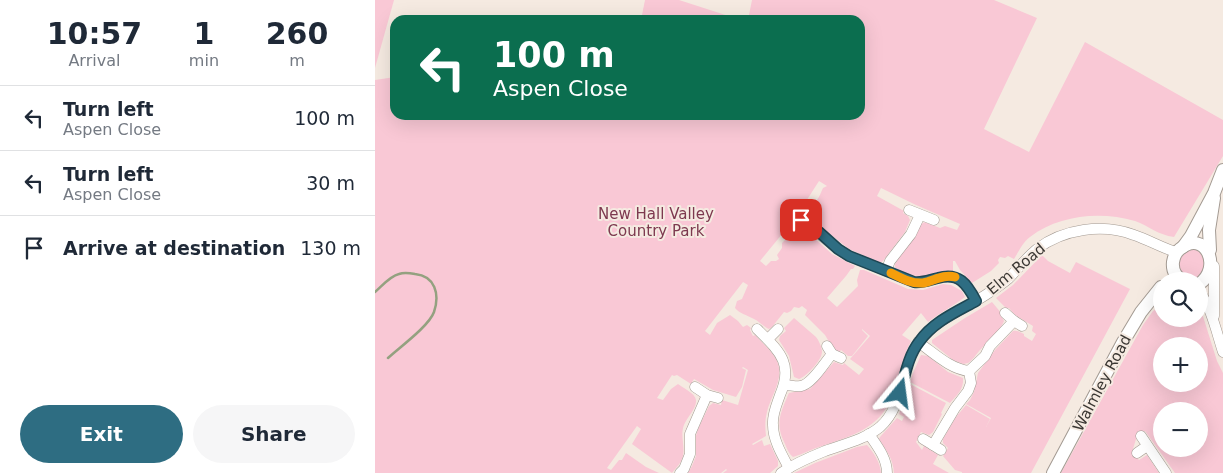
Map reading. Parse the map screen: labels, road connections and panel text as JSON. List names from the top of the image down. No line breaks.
{"streets":{"main road":["Walmley Road"],"street":["Elm Road"]},"parks":["New Hall Valley Country Park"],"page":{"eta":["10:57","Arrival","1","min","260","m"],"turn":["100 m","Aspen Close"],"list":[{"name":"Turn left","note":"Aspen Close","value":"100 m"},{"name":"Turn left","note":"Aspen Close","value":"30 m"},{"name":"Arrive at destination","value":"130 m"}],"map_buttons":["+","−"],"buttons":["Exit","Share"]}}
